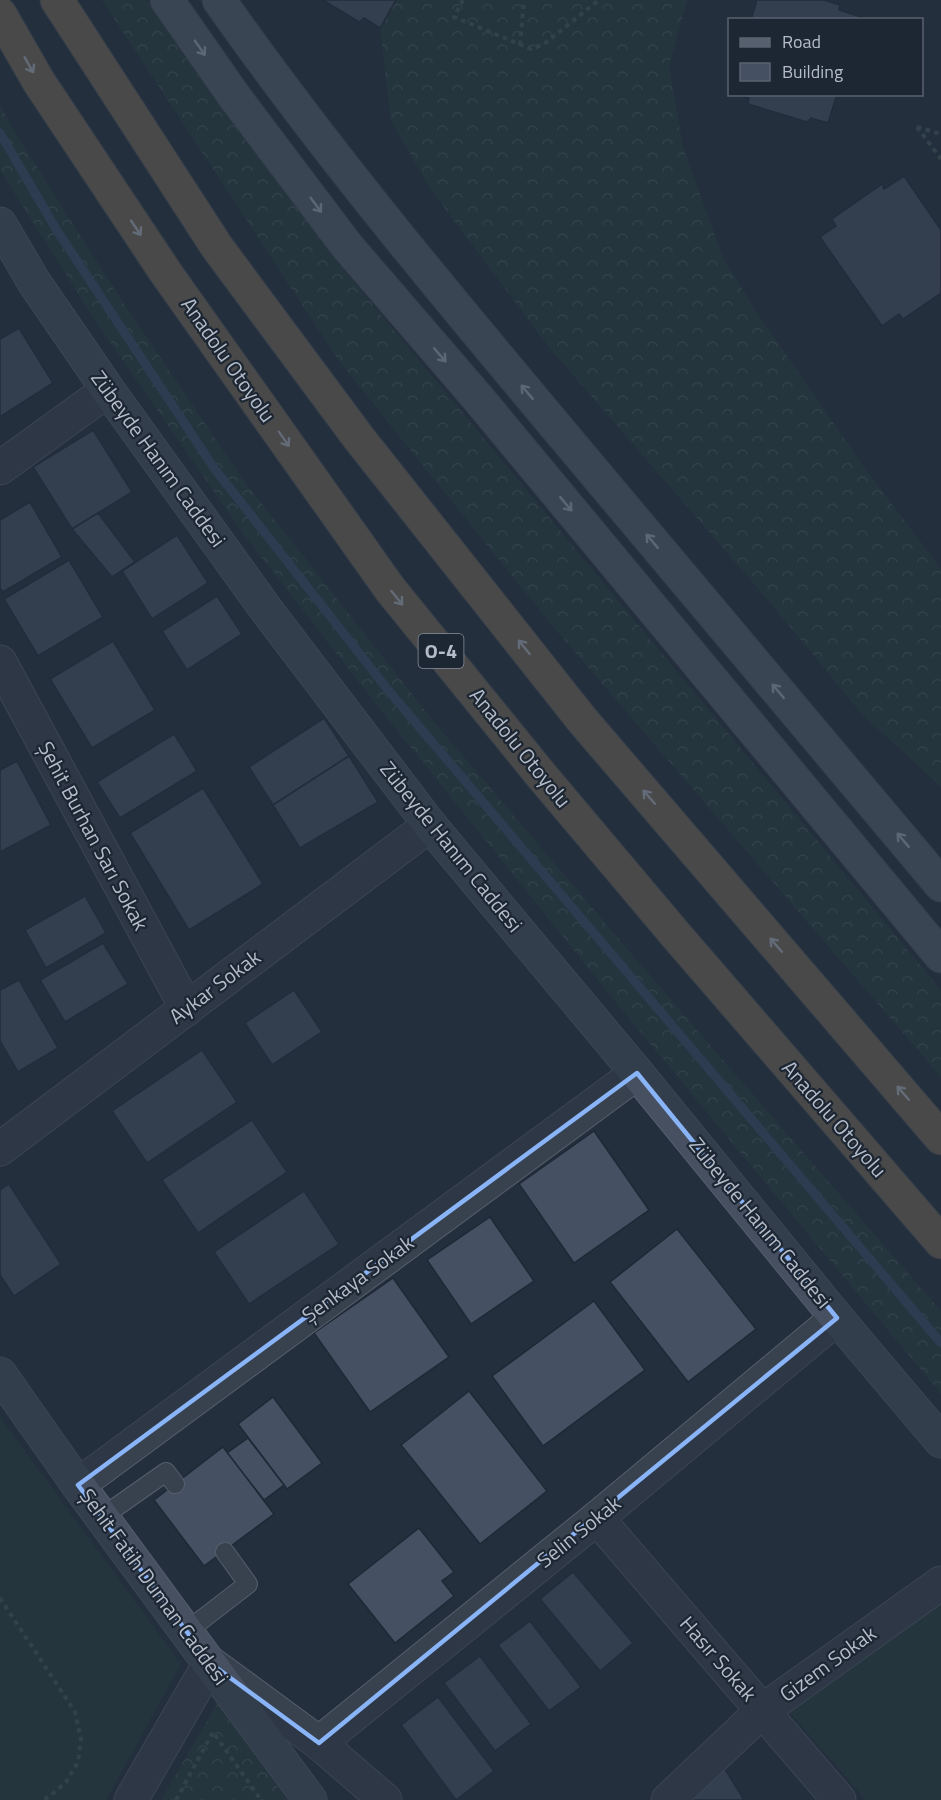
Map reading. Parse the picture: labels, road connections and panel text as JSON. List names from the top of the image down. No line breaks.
{"streets":{"highway":["Anadolu Otoyolu","O-4"],"street":["Zübeyde Hanım Caddesi","Şehit Burhan Sarı Sokak","Aykar Sokak","Şenkaya Sokak","Selin Sokak","Şehit Fatih Duman Caddesi","Hasır Sokak","Gizem Sokak"]},"crossings":[["Zübeyde Hanım Caddesi","Aykar Sokak"],["Zübeyde Hanım Caddesi","Şenkaya Sokak"],["Zübeyde Hanım Caddesi","Selin Sokak"],["Şehit Burhan Sarı Sokak","Aykar Sokak"],["Şenkaya Sokak","Şehit Fatih Duman Caddesi"],["Selin Sokak","Hasır Sokak"],["Hasır Sokak","Gizem Sokak"]],"legend":["Road","Building"]}
